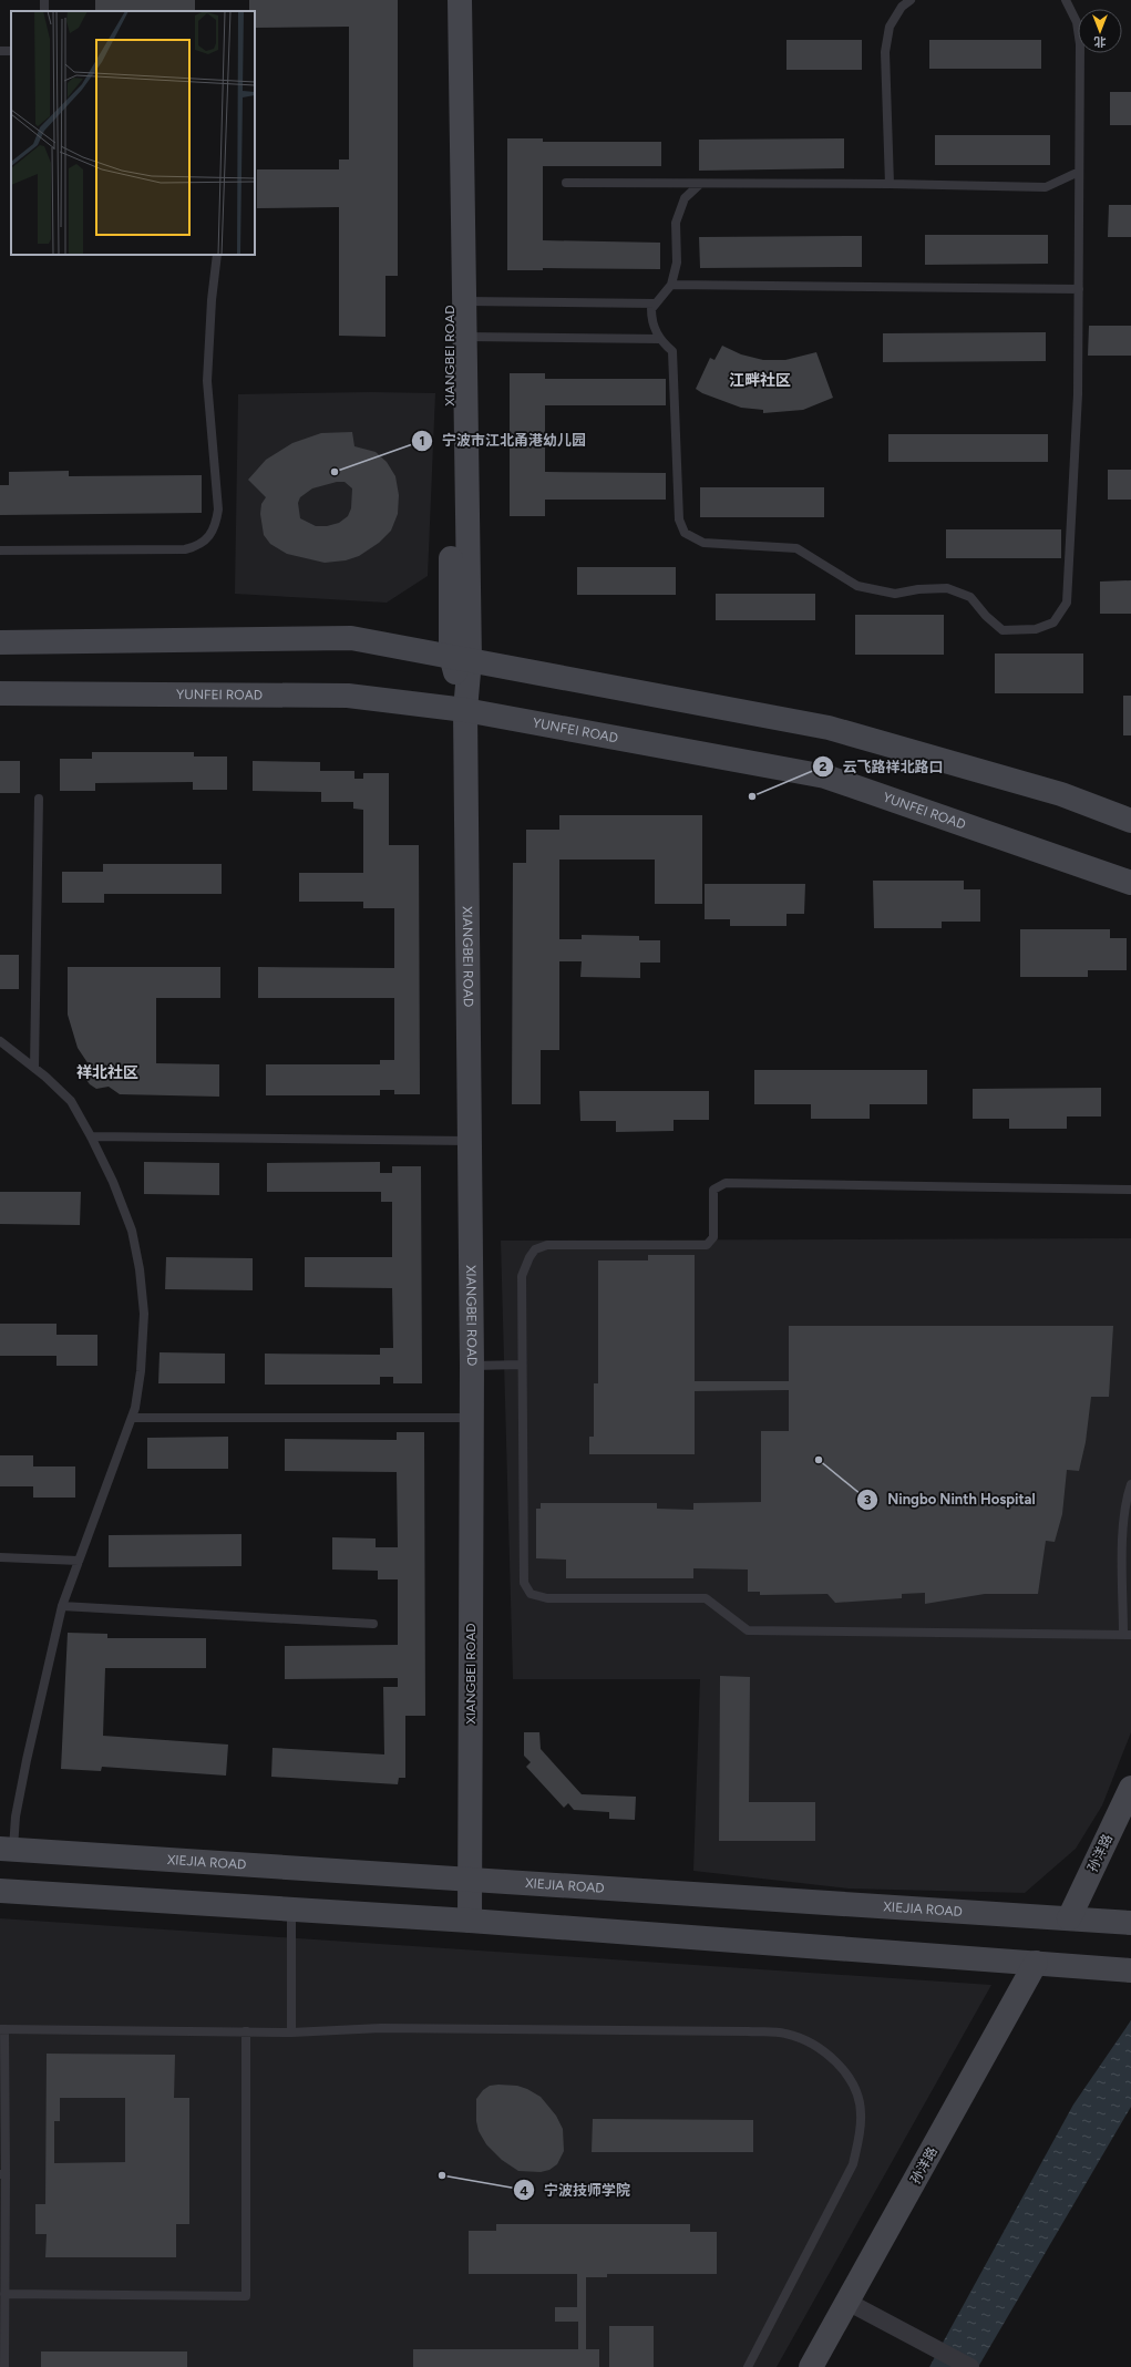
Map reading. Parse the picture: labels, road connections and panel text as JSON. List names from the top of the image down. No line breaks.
{"streets":{"main road":["XIANGBEI ROAD","YUNFEI ROAD","孙洋路","XIEJIA ROAD"]},"crossings":[["XIANGBEI ROAD","YUNFEI ROAD"],["XIANGBEI ROAD","XIEJIA ROAD"],["孙洋路","XIEJIA ROAD"]],"districts":["江畔社区","祥北社区"],"places":["宁波市江北甬港幼儿园","云飞路祥北路口","Ningbo Ninth Hospital","宁波技师学院"],"north":"bottom"}
